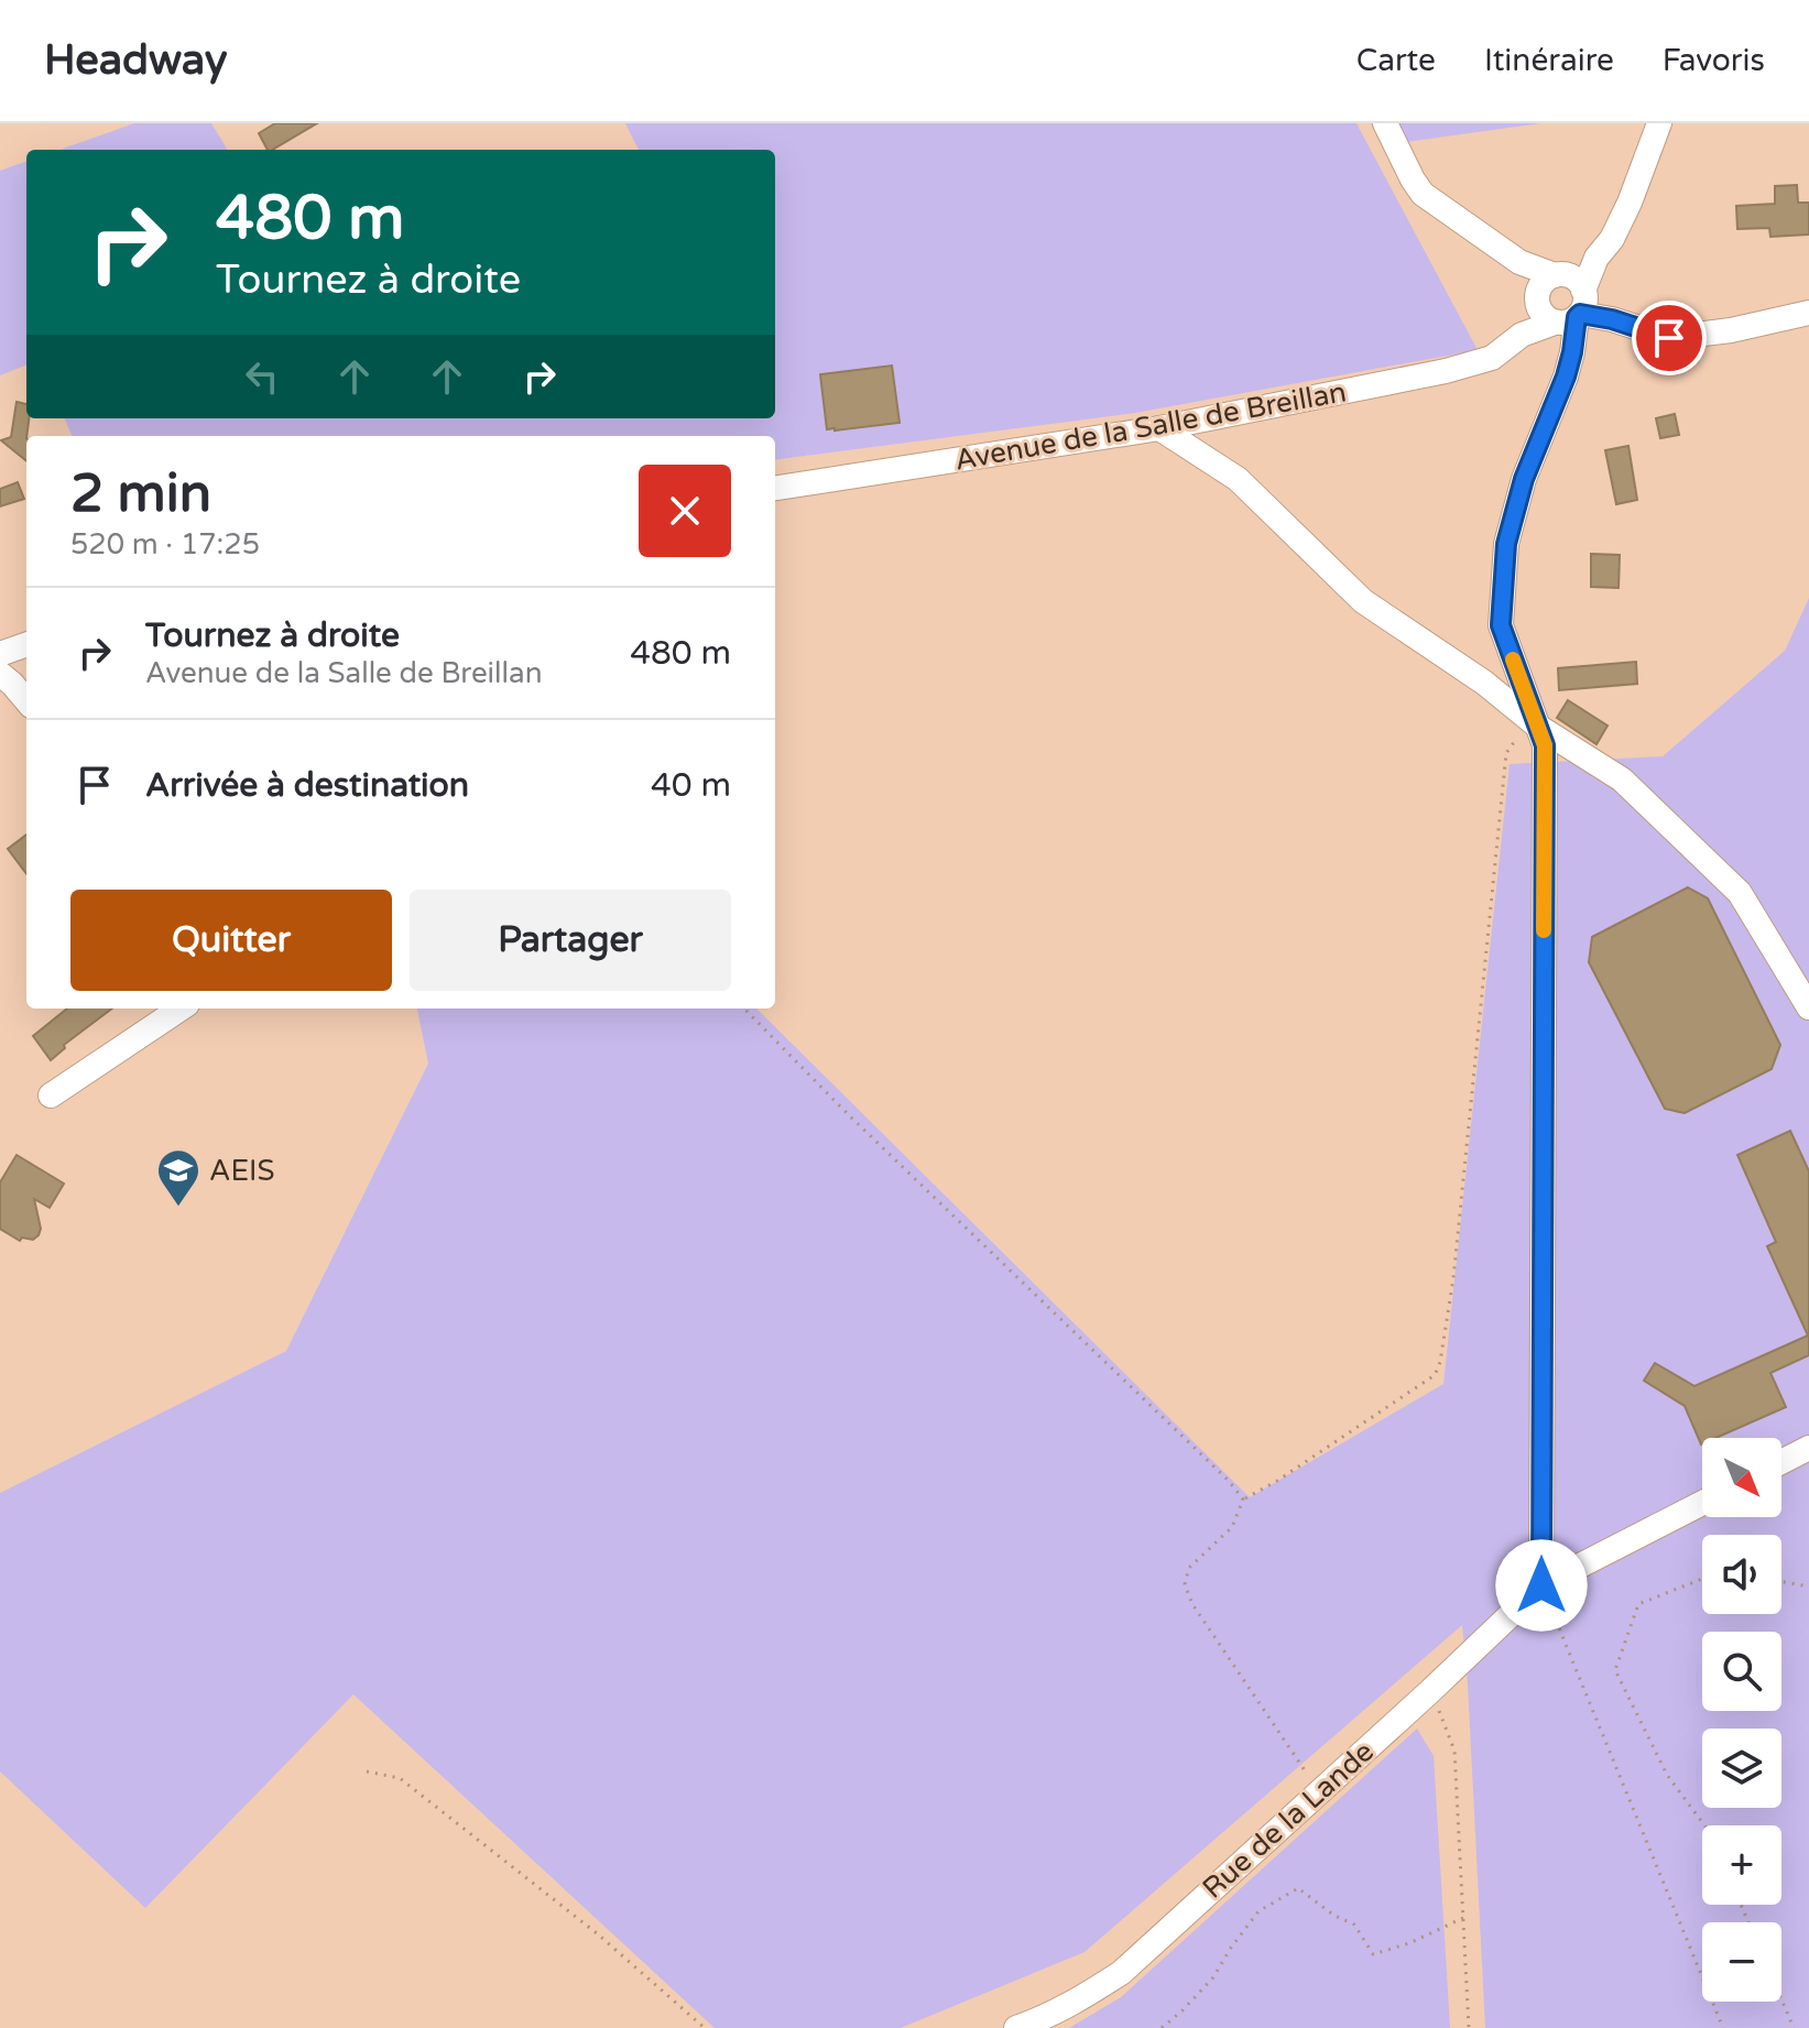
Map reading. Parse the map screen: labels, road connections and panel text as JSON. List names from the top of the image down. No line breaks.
{"streets":{"street":["Avenue de la Salle de Breillan","Rue de la Lande"]},"places":{"school or university":["AEIS"]},"north":"bottom right","page":{"header":"Headway","nav":["Carte","Itinéraire","Favoris"],"turn":["480 m","Tournez à droite"],"heading":["2 min","520 m · 17:25"],"list":[{"name":"Tournez à droite","note":"Avenue de la Salle de Breillan","value":"480 m"},{"name":"Arrivée à destination","value":"40 m"}],"buttons":["Quitter","Partager"],"map_buttons":["+","−"]}}
